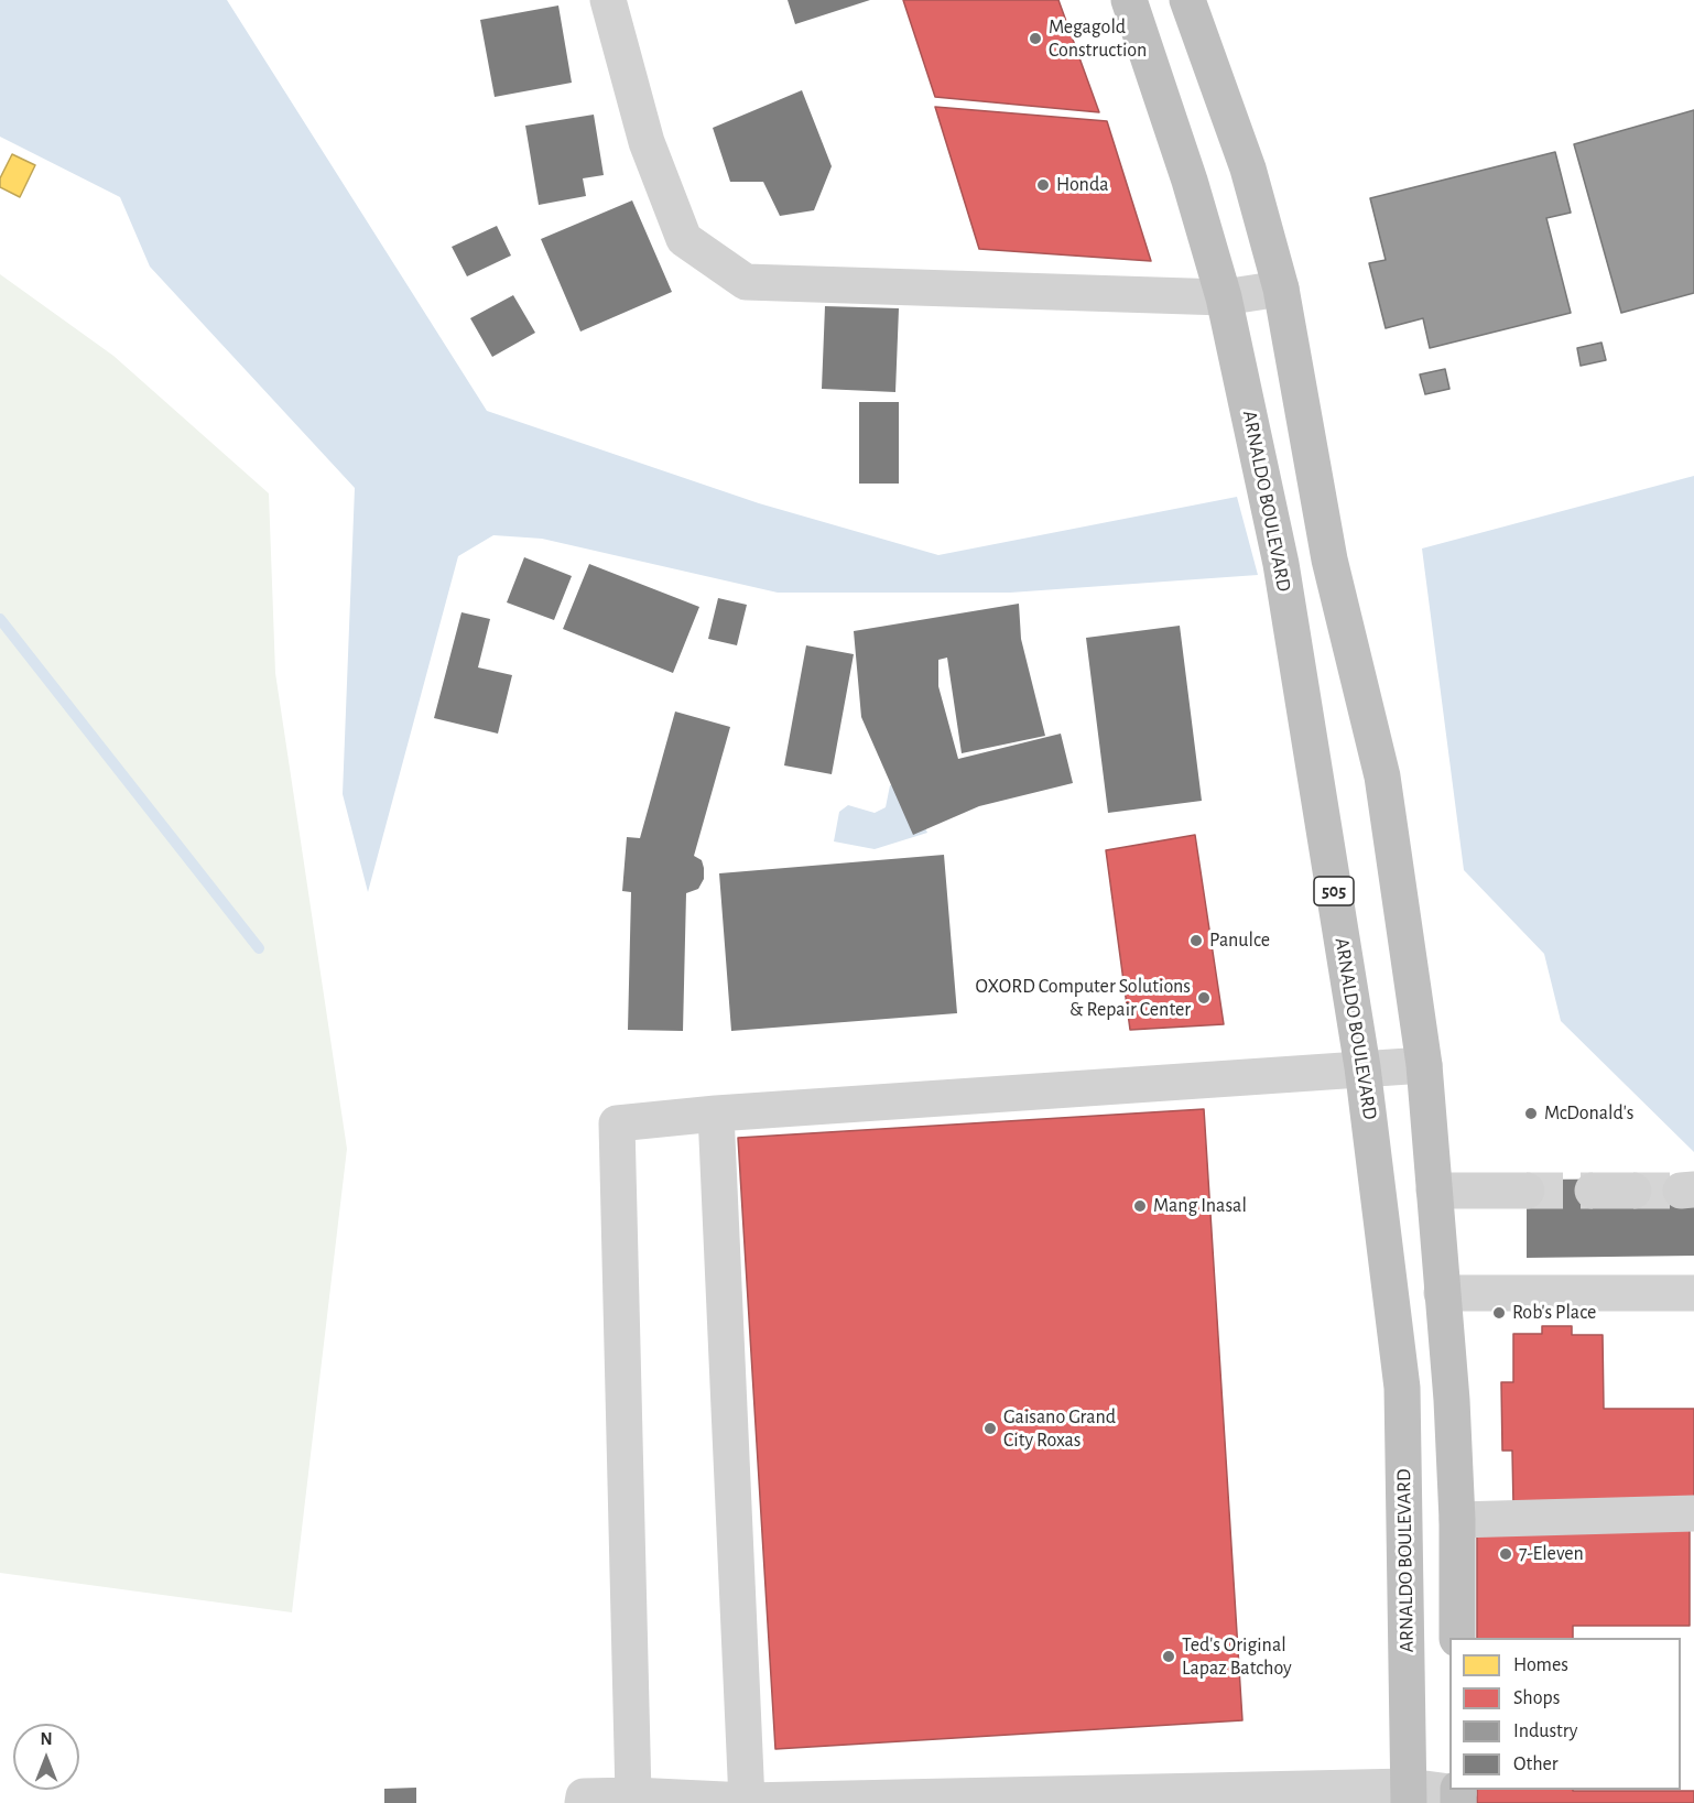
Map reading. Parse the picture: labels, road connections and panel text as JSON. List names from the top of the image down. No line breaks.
{"streets":{"highway":["ARNALDO BOULEVARD","505"]},"places":["Megagold Construction","Honda","Panulce","OXORD Computer Solutions & Repair Center","McDonald's","Mang Inasal","Rob's Place","Gaisano Grand City Roxas","7-Eleven","Ted's Original Lapaz Batchoy"],"legend":["Homes","Shops","Industry","Other"],"north":"top"}
